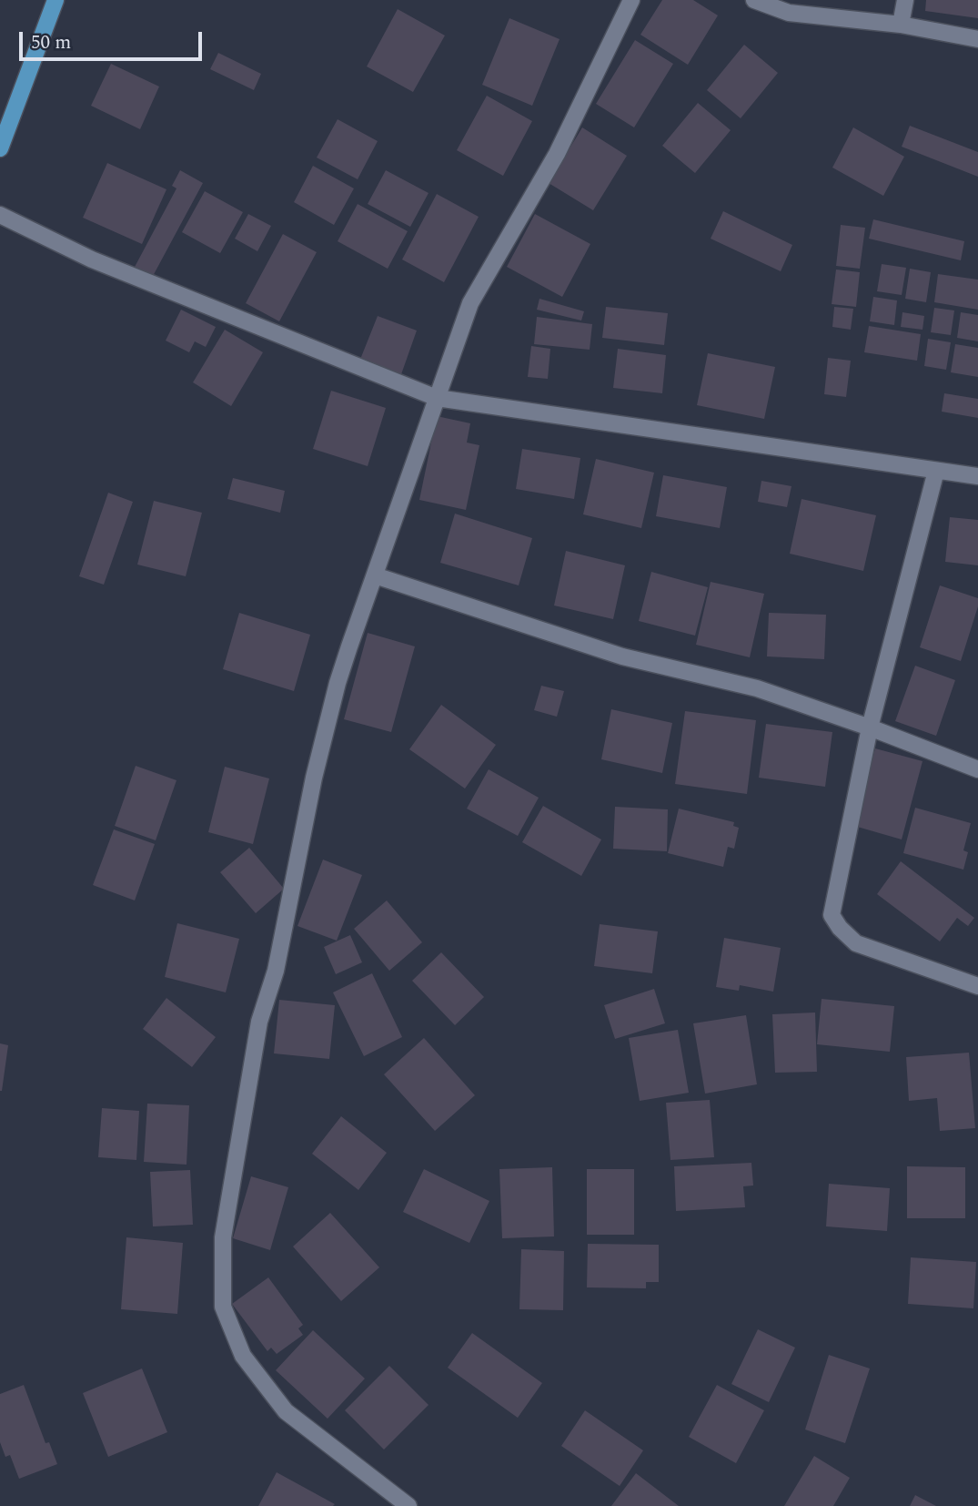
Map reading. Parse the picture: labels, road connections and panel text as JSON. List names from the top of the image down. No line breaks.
{"scale_bar":"50 m"}
